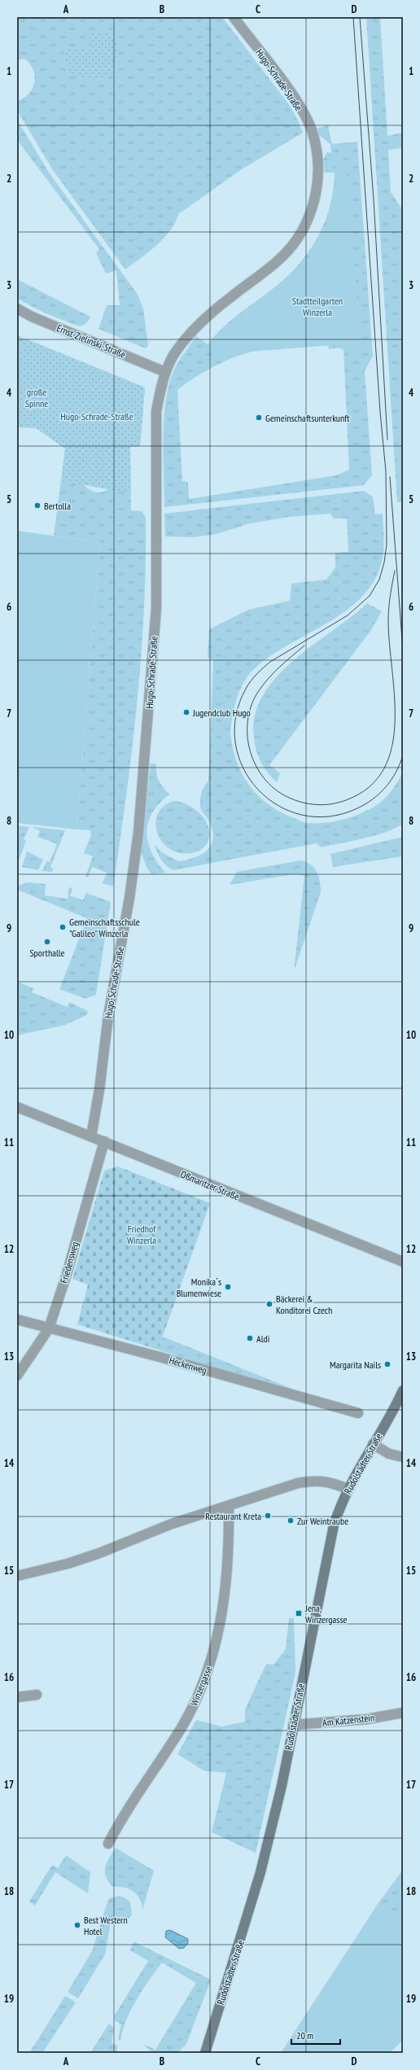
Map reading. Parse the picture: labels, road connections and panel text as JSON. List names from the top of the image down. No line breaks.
{"streets":{"street":["Hugo-Schrade-Straße","Ernst-Zielinski-Straße","Oßmaritzer Straße","Friedensweg","Heckenweg","Rudolstädter Straße","Winzergasse","Am Katzenstein"]},"crossings":[["Hugo-Schrade-Straße","Ernst-Zielinski-Straße"],["Hugo-Schrade-Straße","Oßmaritzer Straße"],["Oßmaritzer Straße","Friedensweg"],["Friedensweg","Heckenweg"],["Rudolstädter Straße","Am Katzenstein"]],"parks":["Stadtteilgarten Winzerla","große Spinne","Hugo-Schrade-Straße","Friedhof Winzerla"],"places":{"other":["Gemeinschaftsunterkunft","Bertolla","Jugendclub Hugo","Gemeinschaftsschule \"Galileo\" Winzerla","Sporthalle","Monika´s Blumenwiese","Bäckerei & Konditorei Czech","Aldi","Margarita Nails","Restaurant Kreta","Zur Weintraube","Best Western Hotel"],"transit":["Jena, Winzergasse"]},"scale_bar":"20 m","grid":{"columns":["A","B","C","D"],"rows":["1","2","3","4","5","6","7","8","9","10","11","12","13","14","15","16","17","18","19"]}}
